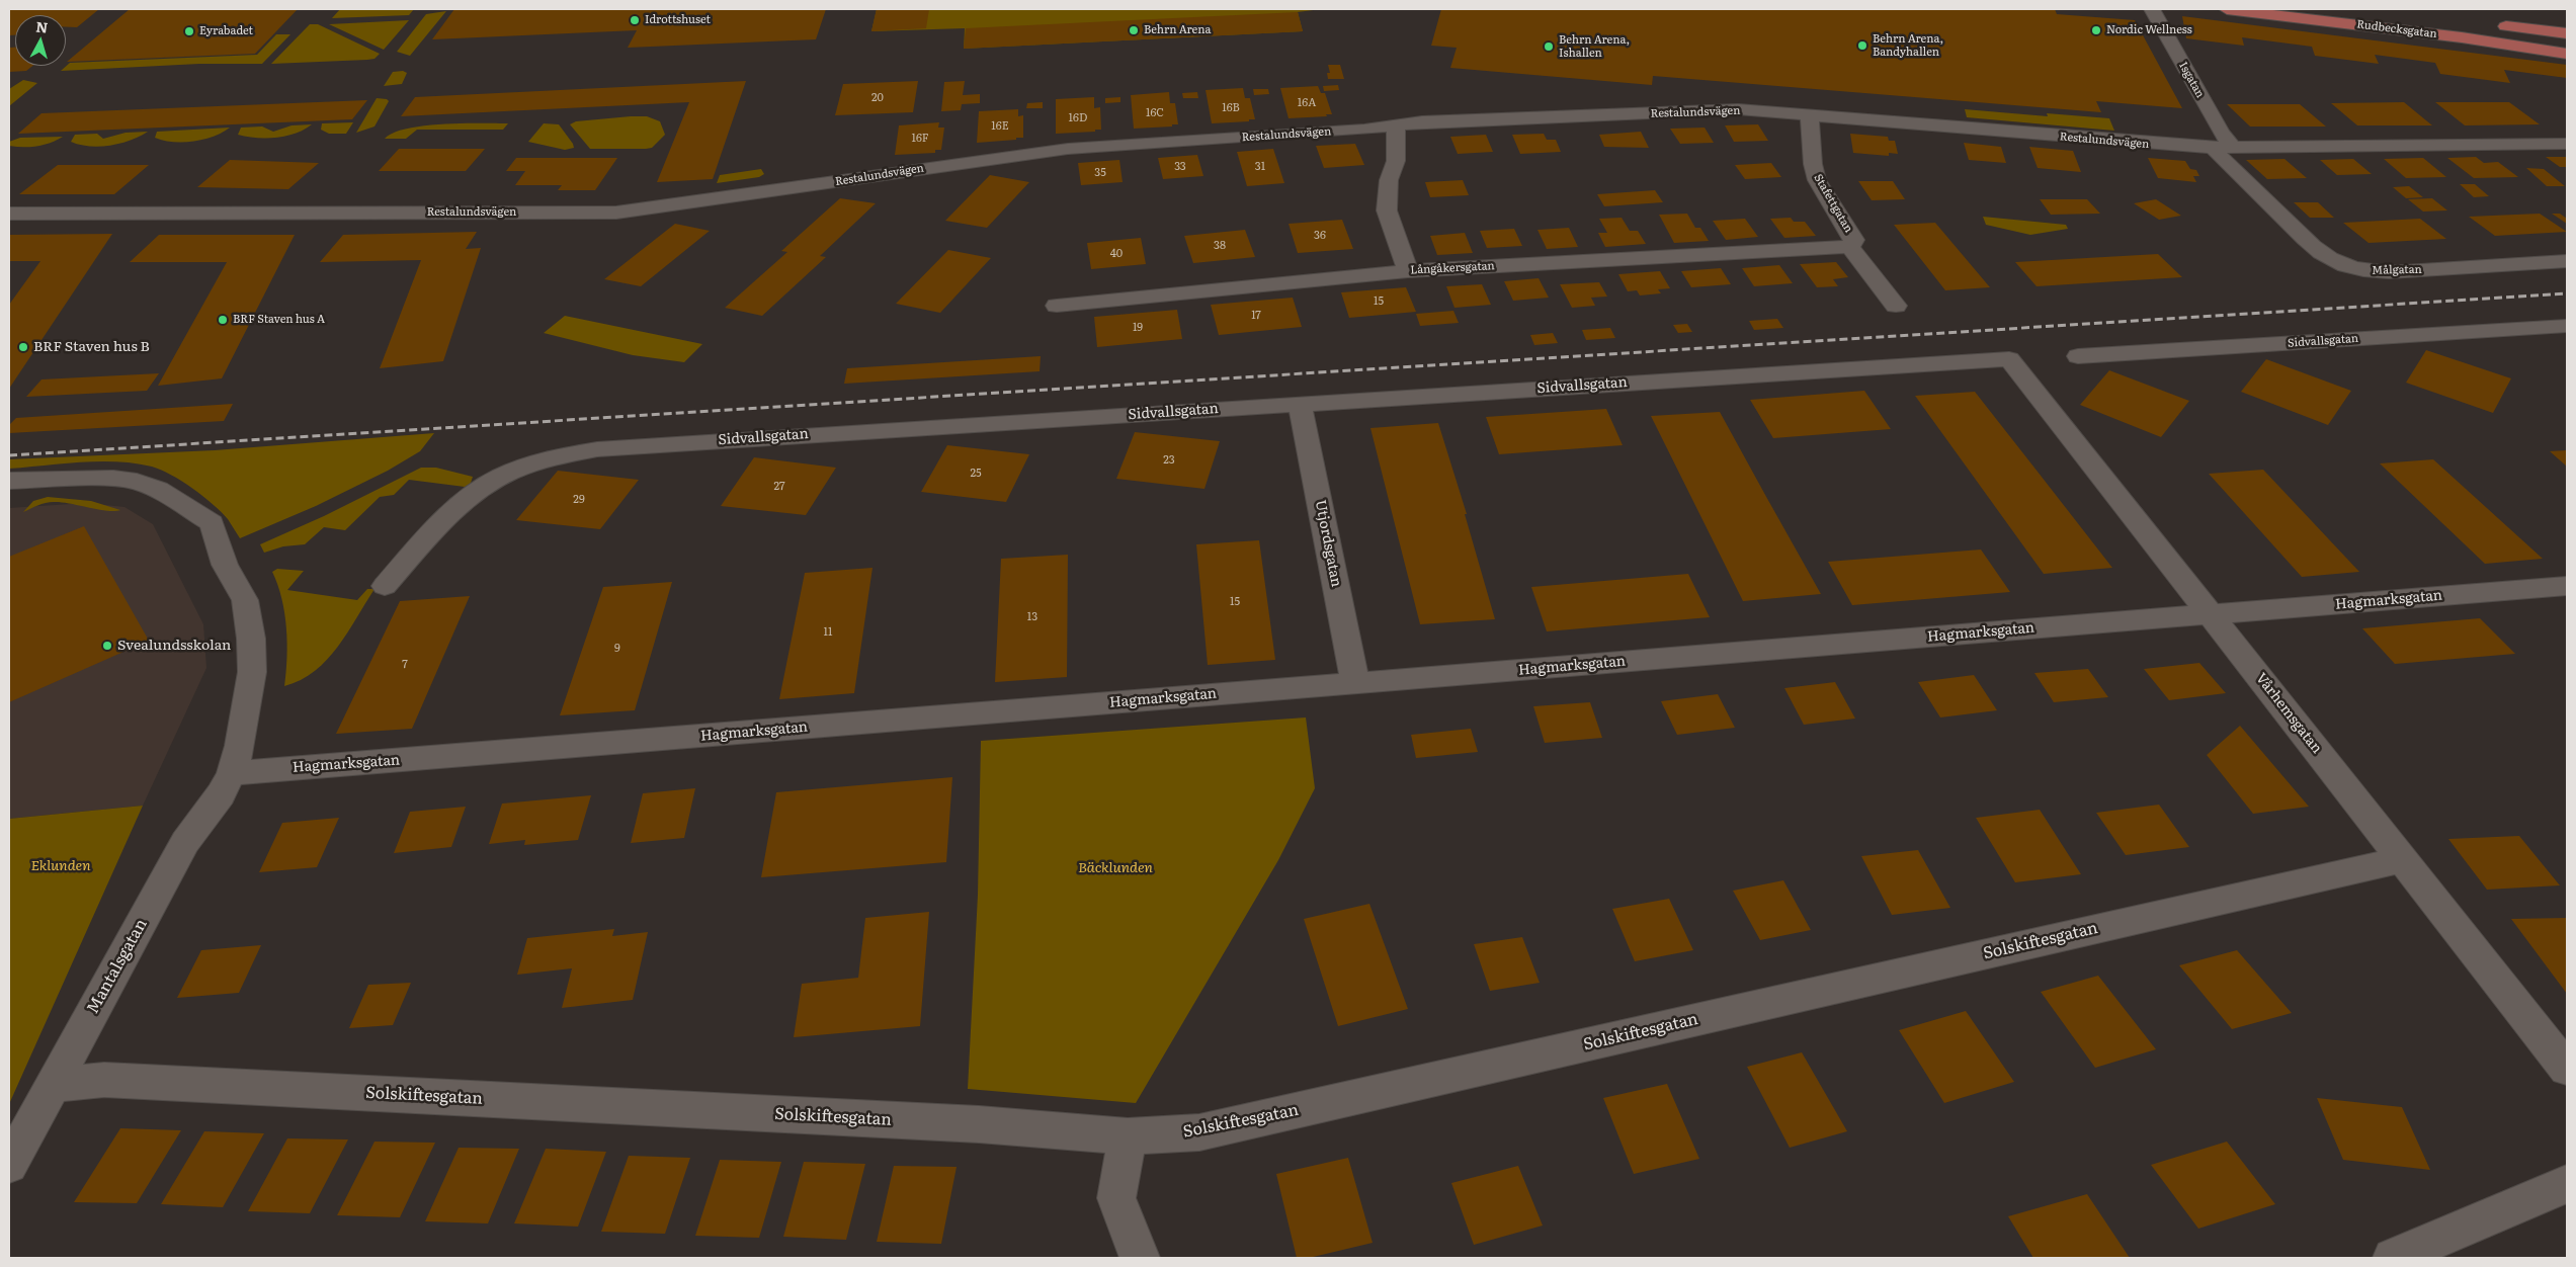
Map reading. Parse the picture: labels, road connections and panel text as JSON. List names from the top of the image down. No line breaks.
{"streets":{"main road":["Rudbecksgatan"],"street":["Isgatan","Restalundsvägen","Stafettgatan","Långåkersgatan","Målgatan","Sidvallsgatan","Utjordsgatan","Hagmarksgatan","Vårhemsgatan","Solskiftesgatan","Mantalsgatan"]},"crossings":[["Isgatan","Restalundsvägen"],["Restalundsvägen","Stafettgatan"],["Restalundsvägen","Målgatan"],["Stafettgatan","Långåkersgatan"],["Sidvallsgatan","Utjordsgatan"],["Sidvallsgatan","Vårhemsgatan"],["Utjordsgatan","Hagmarksgatan"],["Hagmarksgatan","Vårhemsgatan"],["Hagmarksgatan","Mantalsgatan"],["Vårhemsgatan","Solskiftesgatan"],["Solskiftesgatan","Mantalsgatan"]],"parks":["Eklunden","Bäcklunden"],"places":["Idrottshuset","Behrn Arena","Nordic Wellness","Eyrabadet","Behrn Arena, Bandyhallen","Behrn Arena, Ishallen","BRF Staven hus A","BRF Staven hus B","Svealundsskolan"],"house_numbers":["20","16A","16B","16C","16D","16E","16F","33","31","35","36","38","40","15","17","19","23","25","27","29","15","13","11","9","7"],"north":"top"}
